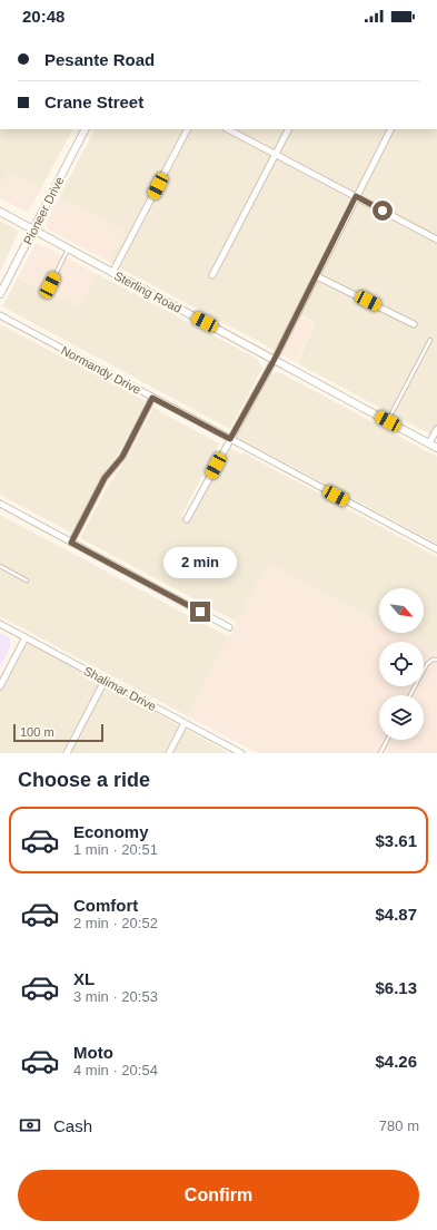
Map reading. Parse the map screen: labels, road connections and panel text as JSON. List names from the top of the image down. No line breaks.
{"streets":{"street":["Pioneer Drive","Sterling Road","Normandy Drive","Shalimar Drive"]},"crossings":[["Pioneer Drive","Sterling Road"]],"scale_bar":"100 m","north":"bottom right","page":{"status":"20:48","banner":["Pesante Road","Crane Street"],"bubble":"2 min","scale":"100 m","heading":"Choose a ride","list":[{"name":"Economy","note":"1 min · 20:51","value":"$3.61"},{"name":"Comfort","note":"2 min · 20:52","value":"$4.87"},{"name":"XL","note":"3 min · 20:53","value":"$6.13"},{"name":"Moto","note":"4 min · 20:54","value":"$4.26"}],"pay":["Cash","780 m"],"buttons":"Confirm"}}
